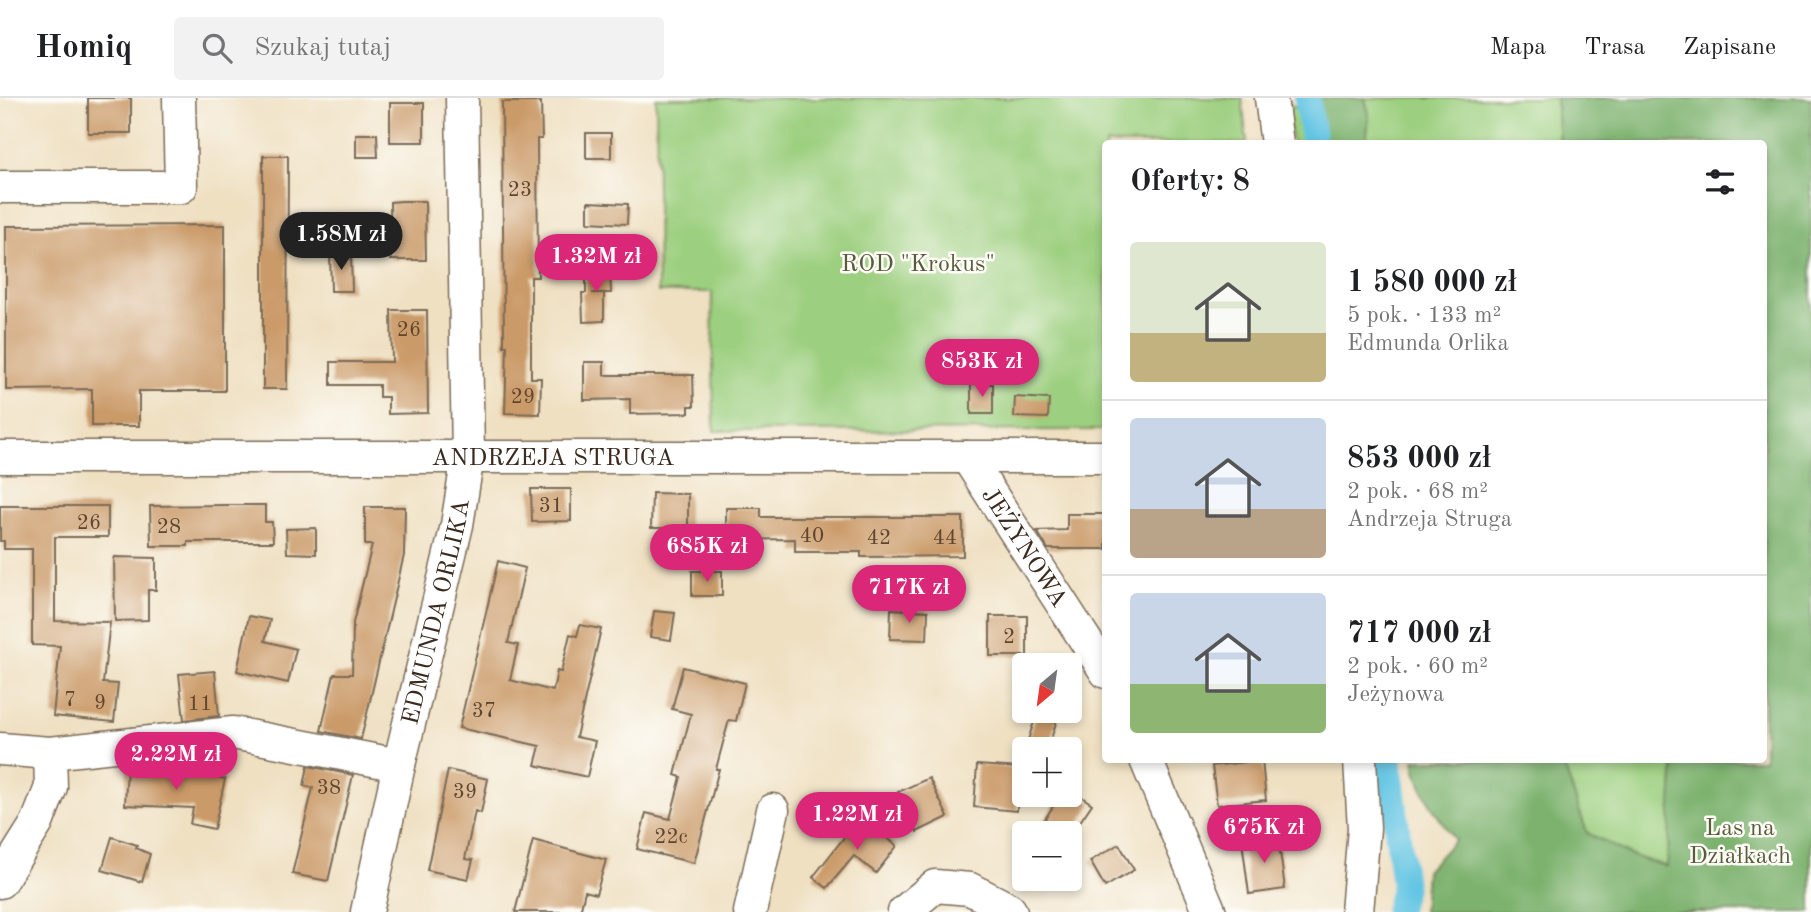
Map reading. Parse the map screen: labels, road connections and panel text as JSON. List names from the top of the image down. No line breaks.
{"streets":{"street":["ANDRZEJA STRUGA","JEŻYNOWA","EDMUNDA ORLIKA"]},"crossings":[["ANDRZEJA STRUGA","JEŻYNOWA"],["ANDRZEJA STRUGA","EDMUNDA ORLIKA"]],"parks":["ROD \"Krokus\"","Las na Działkach"],"house_numbers":["23","26","29","31","26","28","40","42","44","2","7","9","11","37","38","39","22c"],"north":"bottom left","page":{"header":"Homiq","search":"Szukaj tutaj","nav":["Mapa","Trasa","Zapisane"],"heading":"Oferty: 8","price":["1.58M zł","1.32M zł","853K zł","685K zł","717K zł","2.22M zł","1.22M zł","675K zł"],"list":[{"name":"1 580 000 zł","note":"5 pok. · 133 m² · Edmunda Orlika"},{"name":"853 000 zł","note":"2 pok. · 68 m² · Andrzeja Struga"},{"name":"717 000 zł","note":"2 pok. · 60 m² · Jeżynowa"}],"map_buttons":["+","−"]}}
